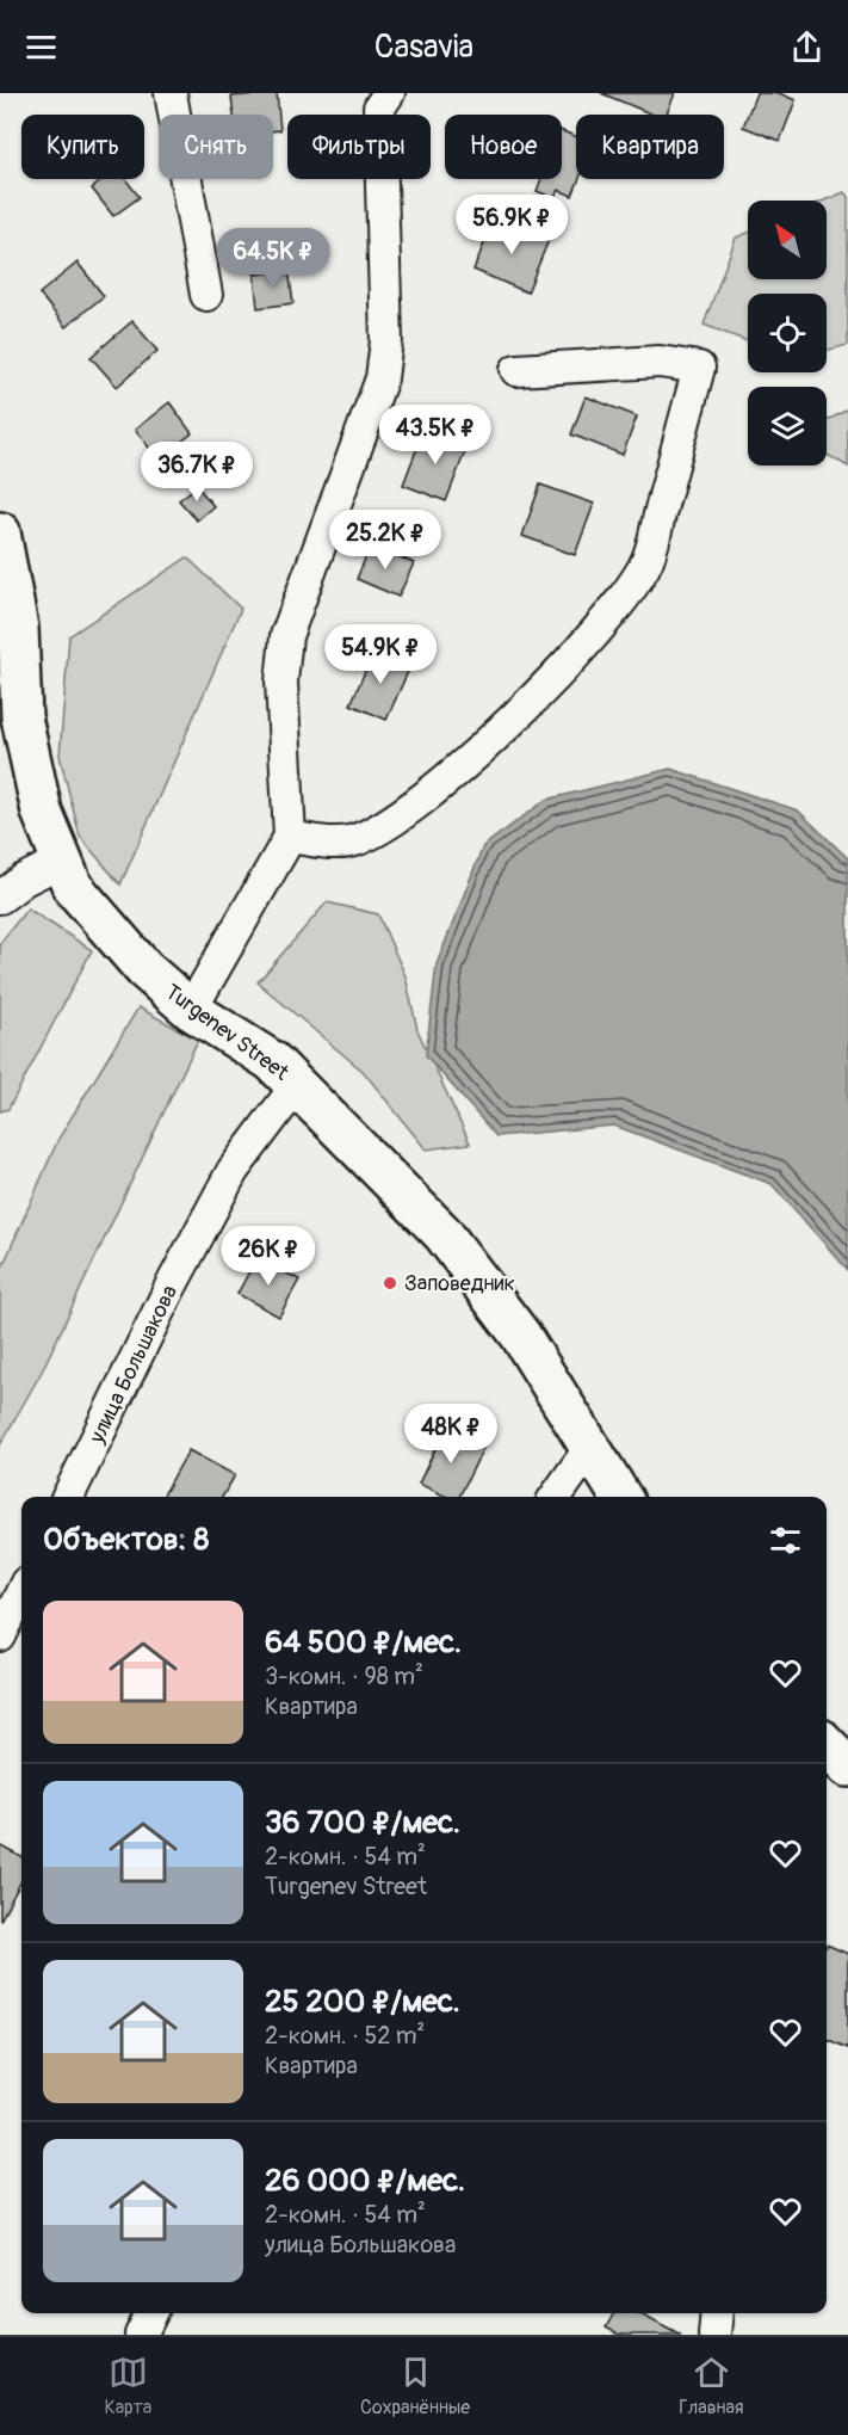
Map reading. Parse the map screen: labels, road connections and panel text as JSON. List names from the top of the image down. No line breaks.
{"streets":{"street":["Turgenev Street","улица Большакова"]},"crossings":[["Turgenev Street","улица Большакова"]],"places":["Заповедник"],"north":"top left","page":{"header":"Casavia","chip":["Купить","Снять","Фильтры","Новое","Квартира"],"price":["56.9K ₽","64.5K ₽","43.5K ₽","36.7K ₽","25.2K ₽","54.9K ₽","26K ₽","48K ₽"],"heading":"Объектов: 8","list":[{"name":"64 500 ₽/мес.","note":"3-комн. · 98 m² · Квартира"},{"name":"36 700 ₽/мес.","note":"2-комн. · 54 m² · Turgenev Street"},{"name":"25 200 ₽/мес.","note":"2-комн. · 52 m² · Квартира"},{"name":"26 000 ₽/мес.","note":"2-комн. · 54 m² · улица Большакова"}],"tabs":["Карта","Сохранённые","Главная"]}}
